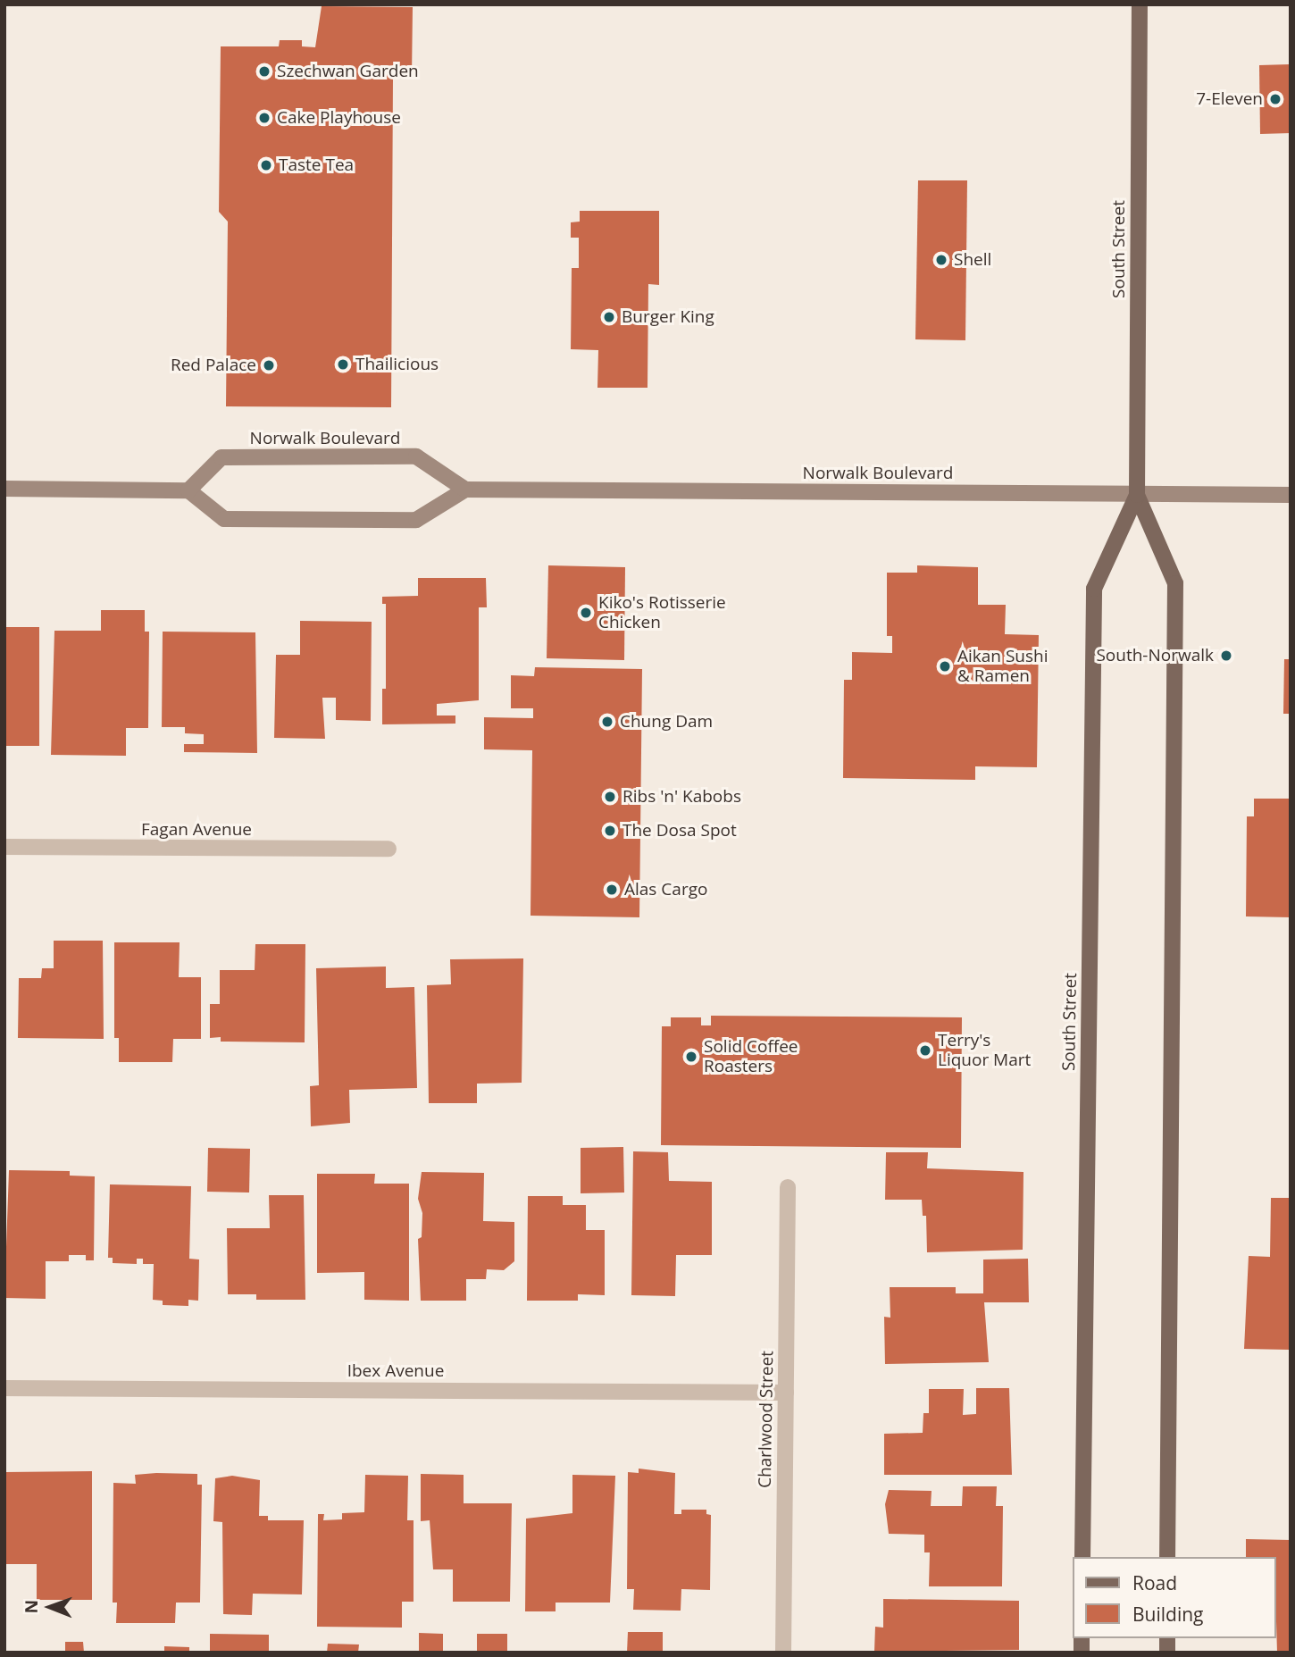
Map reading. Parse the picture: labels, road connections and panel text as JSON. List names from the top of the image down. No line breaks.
{"streets":{"main road":["South Street","Norwalk Boulevard"],"street":["Fagan Avenue","Ibex Avenue","Charlwood Street"]},"crossings":[["South Street","Norwalk Boulevard"],["Ibex Avenue","Charlwood Street"]],"places":["Szechwan Garden","7-Eleven","Cake Playhouse","Taste Tea","Shell","Burger King","Thailicious","Red Palace","Kiko's Rotisserie Chicken","South-Norwalk","Aikan Sushi & Ramen","Chung Dam","Ribs 'n' Kabobs","The Dosa Spot","Alas Cargo","Terry's Liquor Mart","Solid Coffee Roasters"],"legend":["Road","Building"],"north":"left"}
